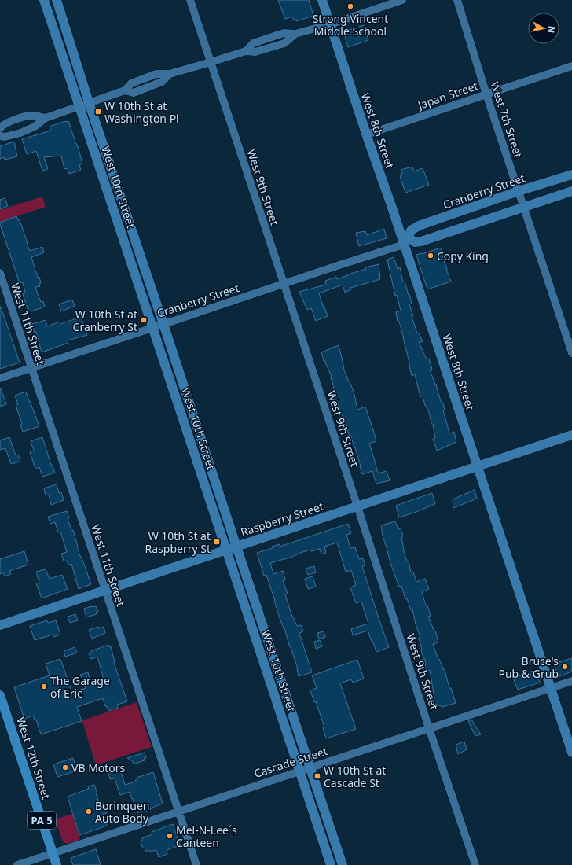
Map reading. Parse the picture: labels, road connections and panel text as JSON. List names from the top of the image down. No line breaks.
{"streets":{"main road":["West 12th Street","PA 5"],"street":["Japan Street","West 7th Street","West 8th Street","West 10th Street","West 9th Street","Cranberry Street","West 11th Street","Raspberry Street","Cascade Street"]},"crossings":[["Japan Street","West 7th Street"],["Japan Street","West 8th Street"],["West 7th Street","Cranberry Street"],["West 8th Street","Cranberry Street"],["West 8th Street","Raspberry Street"],["West 8th Street","Cascade Street"],["West 10th Street","Cranberry Street"],["West 10th Street","Raspberry Street"],["West 10th Street","Cascade Street"],["West 9th Street","Cranberry Street"],["West 9th Street","Raspberry Street"],["West 9th Street","Cascade Street"],["Cranberry Street","West 11th Street"],["West 11th Street","Raspberry Street"],["West 11th Street","Cascade Street"],["West 12th Street","Cascade Street"]],"places":{"other":["Strong Vincent Middle School","Copy King","Bruce's Pub & Grub","The Garage of Erie","VB Motors","Borinquen Auto Body","Mel-N-Lee´s Canteen"],"transit":["W 10th St at Washington Pl","W 10th St at Cranberry St","W 10th St at Raspberry St","W 10th St at Cascade St"]},"north":"right"}
